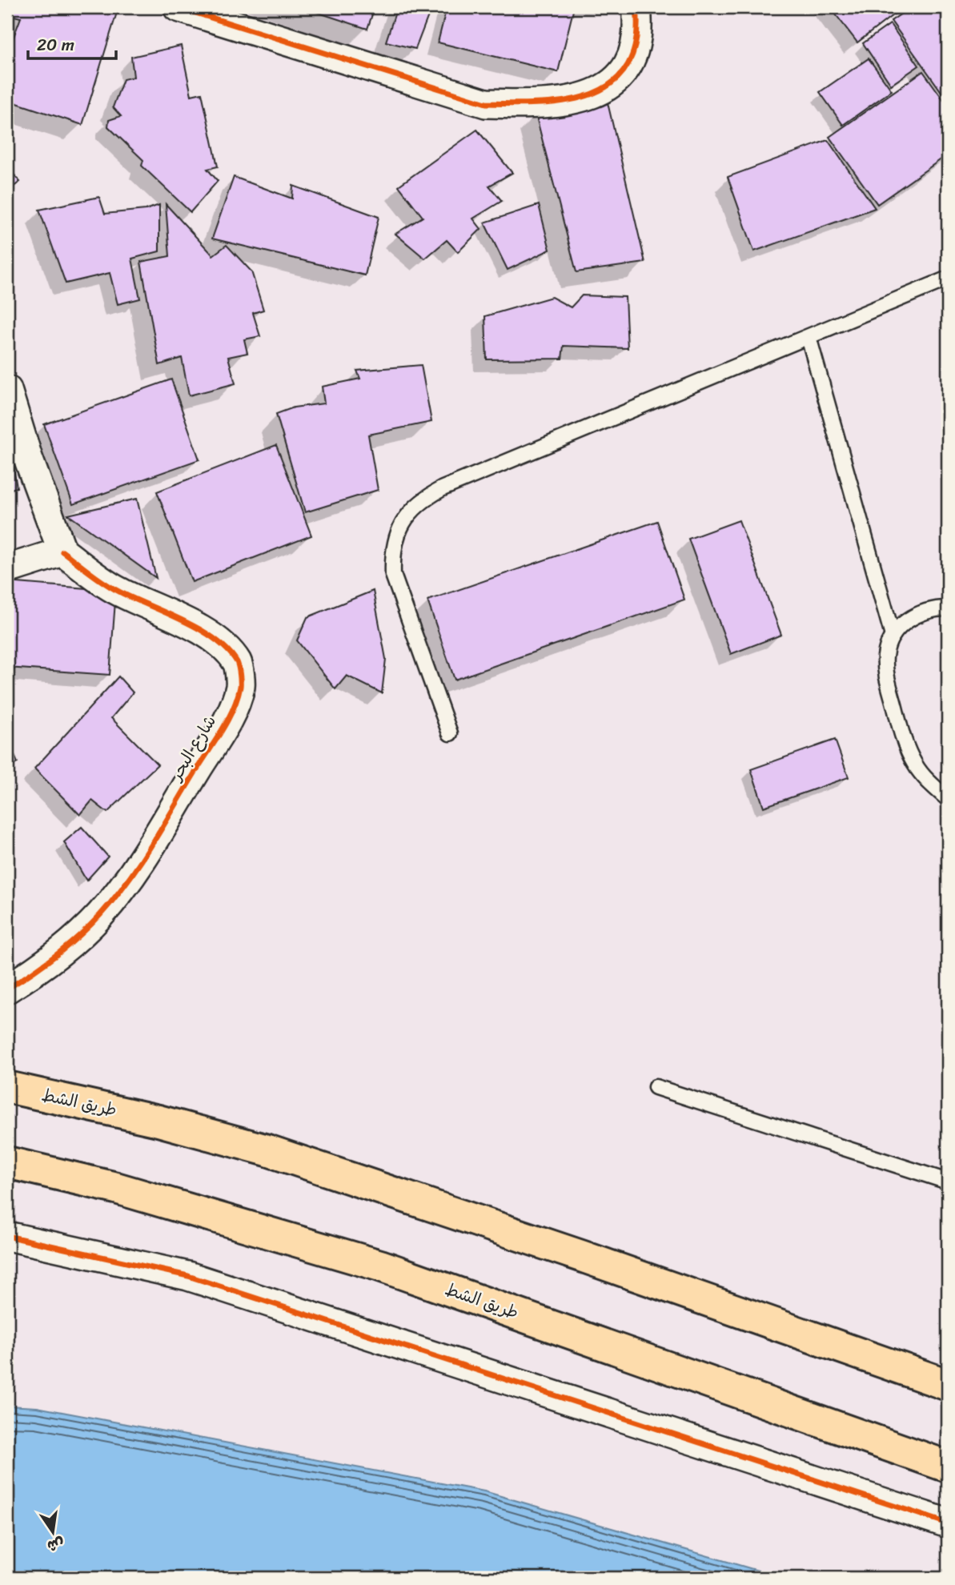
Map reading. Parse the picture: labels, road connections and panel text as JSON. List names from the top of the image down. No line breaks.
{"streets":{"highway":["طريق الشط"],"street":["شارع البحر"]},"scale_bar":"20 m","north":"bottom"}
